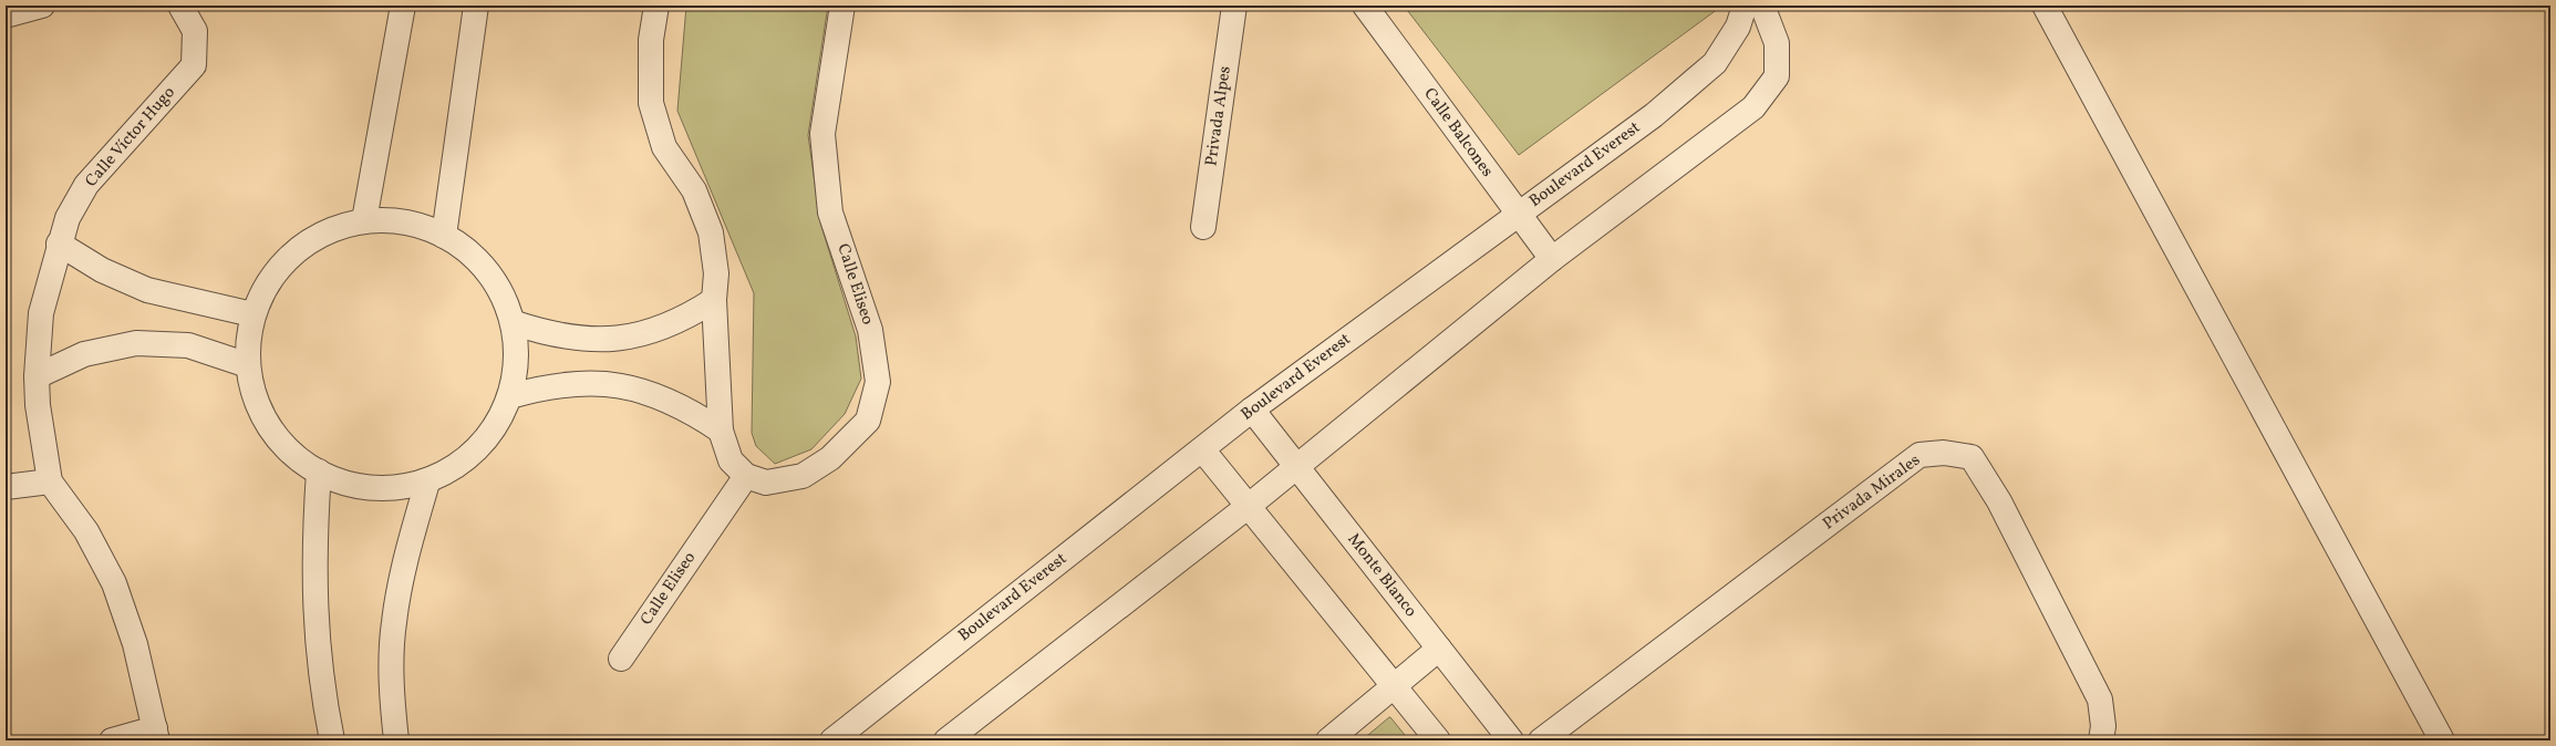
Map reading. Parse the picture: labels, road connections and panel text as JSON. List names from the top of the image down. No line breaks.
{"streets":{"street":["Privada Alpes","Calle Balcones","Calle Víctor Hugo","Boulevard Everest","Calle Eliseo","Privada Mirales","Monte Blanco"]},"crossings":[["Calle Balcones","Boulevard Everest"],["Boulevard Everest","Monte Blanco"]]}
